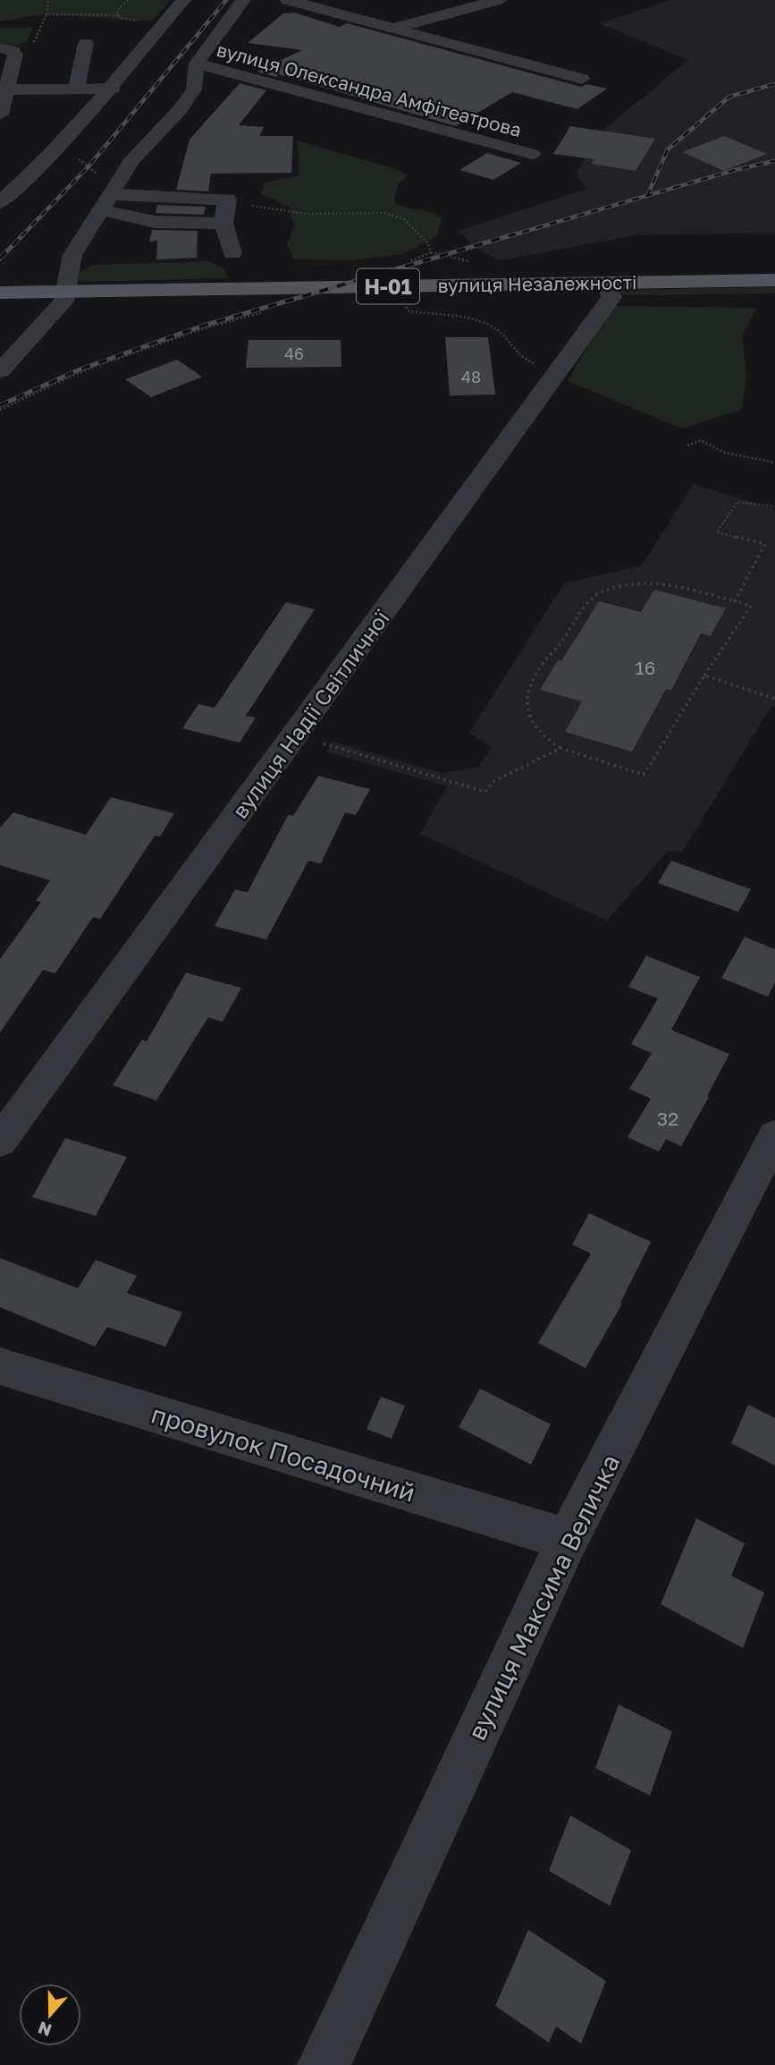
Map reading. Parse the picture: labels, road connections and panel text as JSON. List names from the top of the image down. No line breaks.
{"streets":{"main road":["вулиця Незалежності","Н-01"],"street":["вулиця Олександра Амфітеатрова","вулиця Надії Світличної","провулок Посадочний","вулиця Максима Величка"]},"crossings":[["вулиця Незалежності","вулиця Надії Світличної"],["провулок Посадочний","вулиця Максима Величка"]],"house_numbers":["46","48","16","32"],"north":"bottom"}
